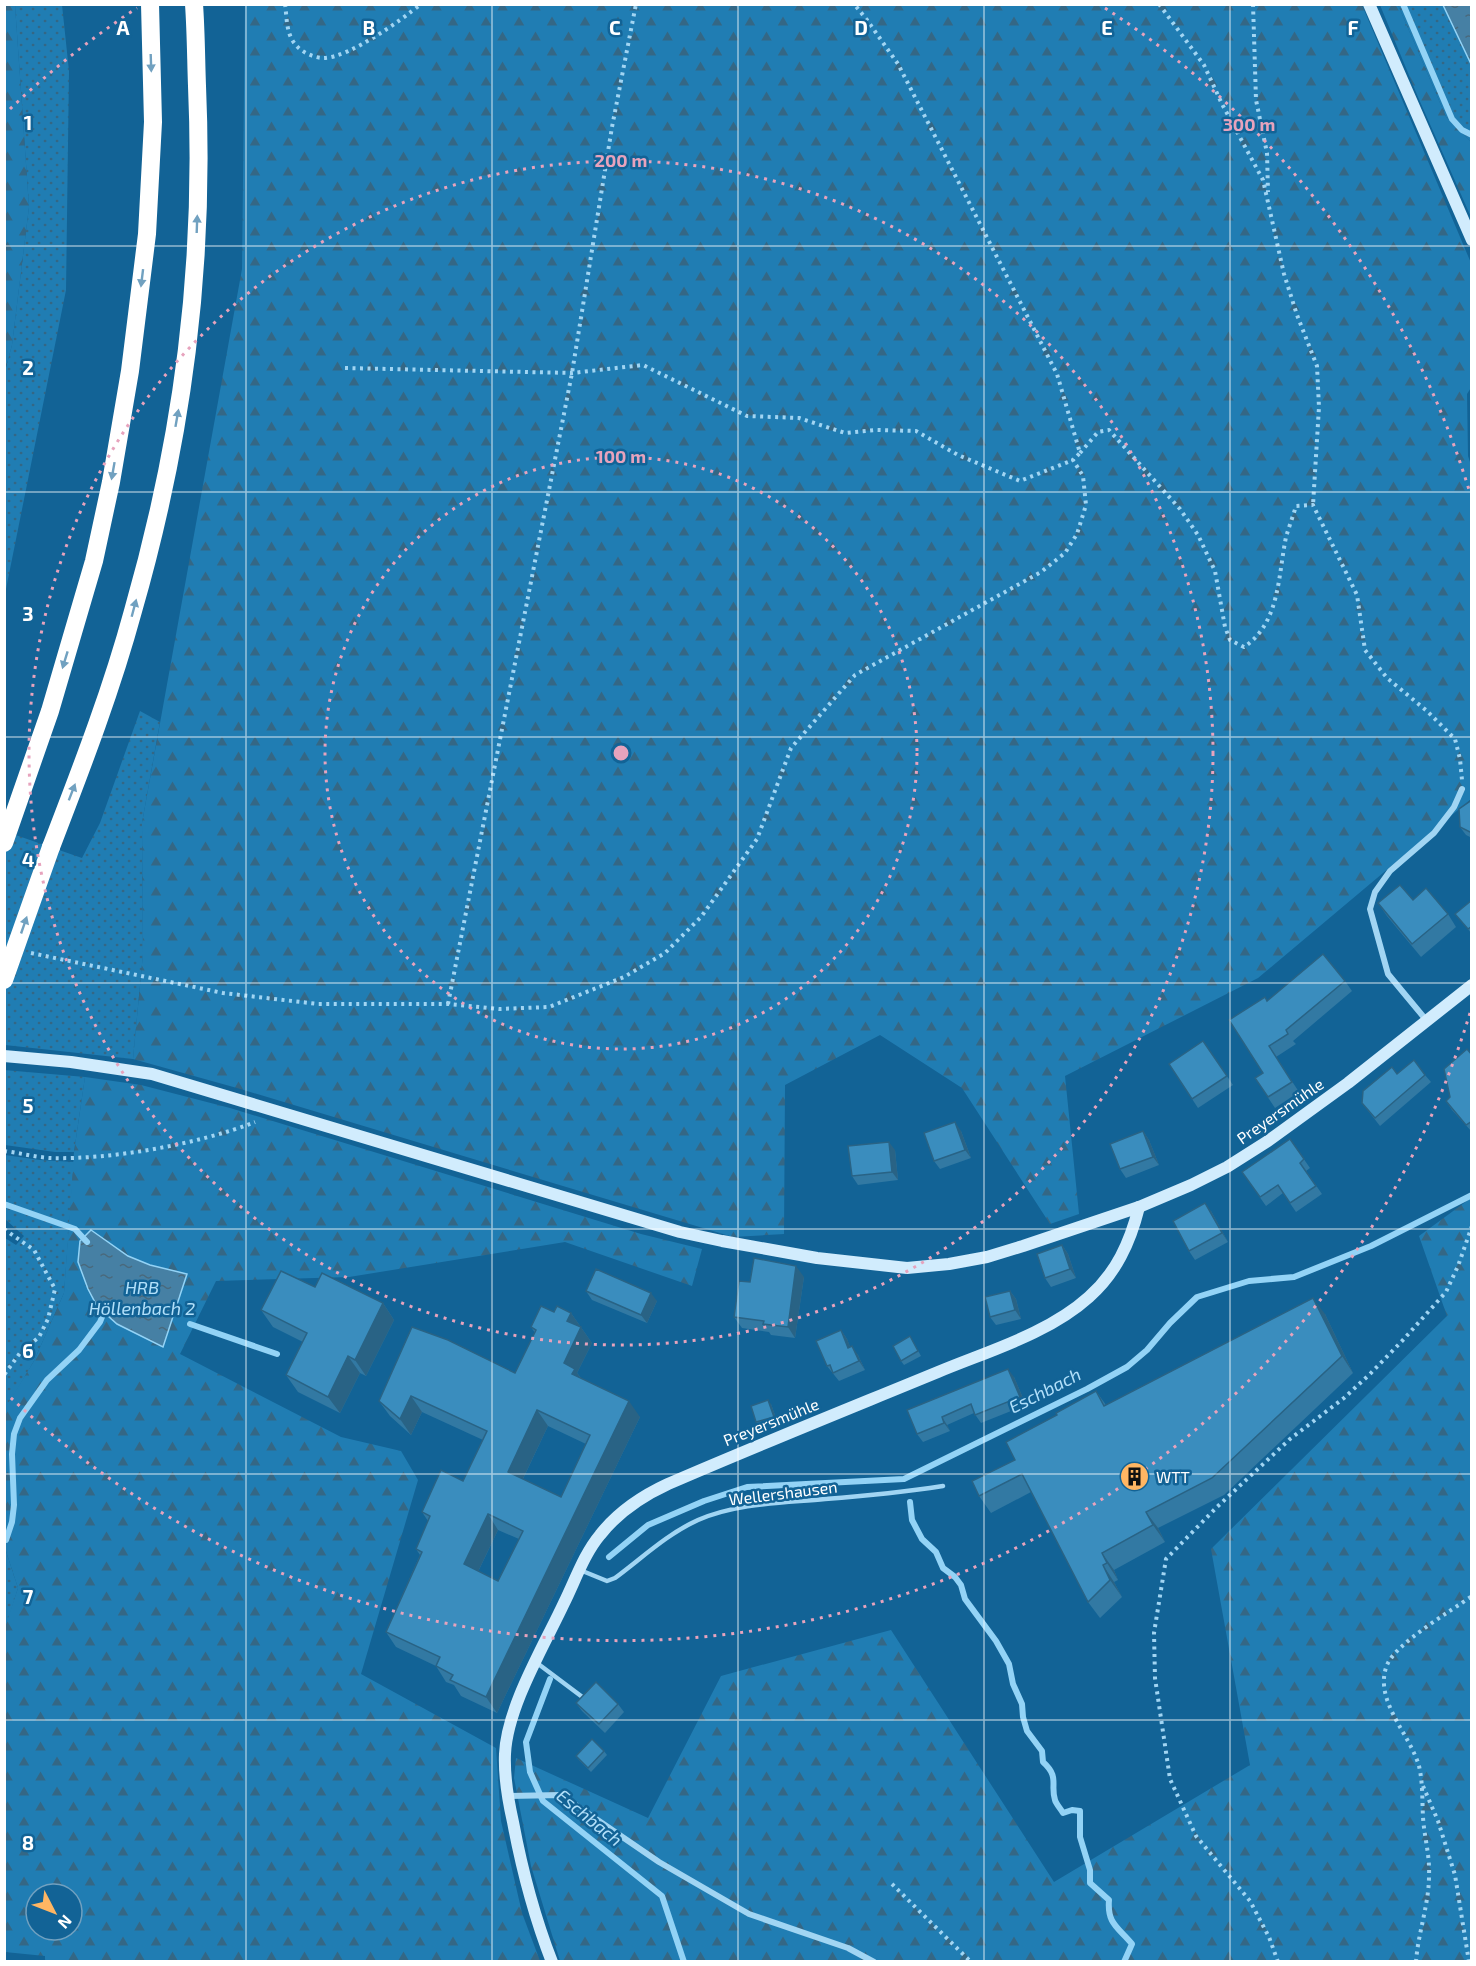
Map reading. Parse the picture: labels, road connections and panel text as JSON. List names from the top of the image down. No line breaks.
{"streets":{"main road":["Preyersmühle"],"lane":["Wellershausen"]},"crossings":[["Preyersmühle","Wellershausen"]],"water":["HRB Höllenbach 2","Eschbach"],"places":{"building":["WTT"]},"north":"bottom right","grid":{"columns":["A","B","C","D","E","F"],"rows":["1","2","3","4","5","6","7","8"]},"rings":["300 m","200 m","100 m"]}
